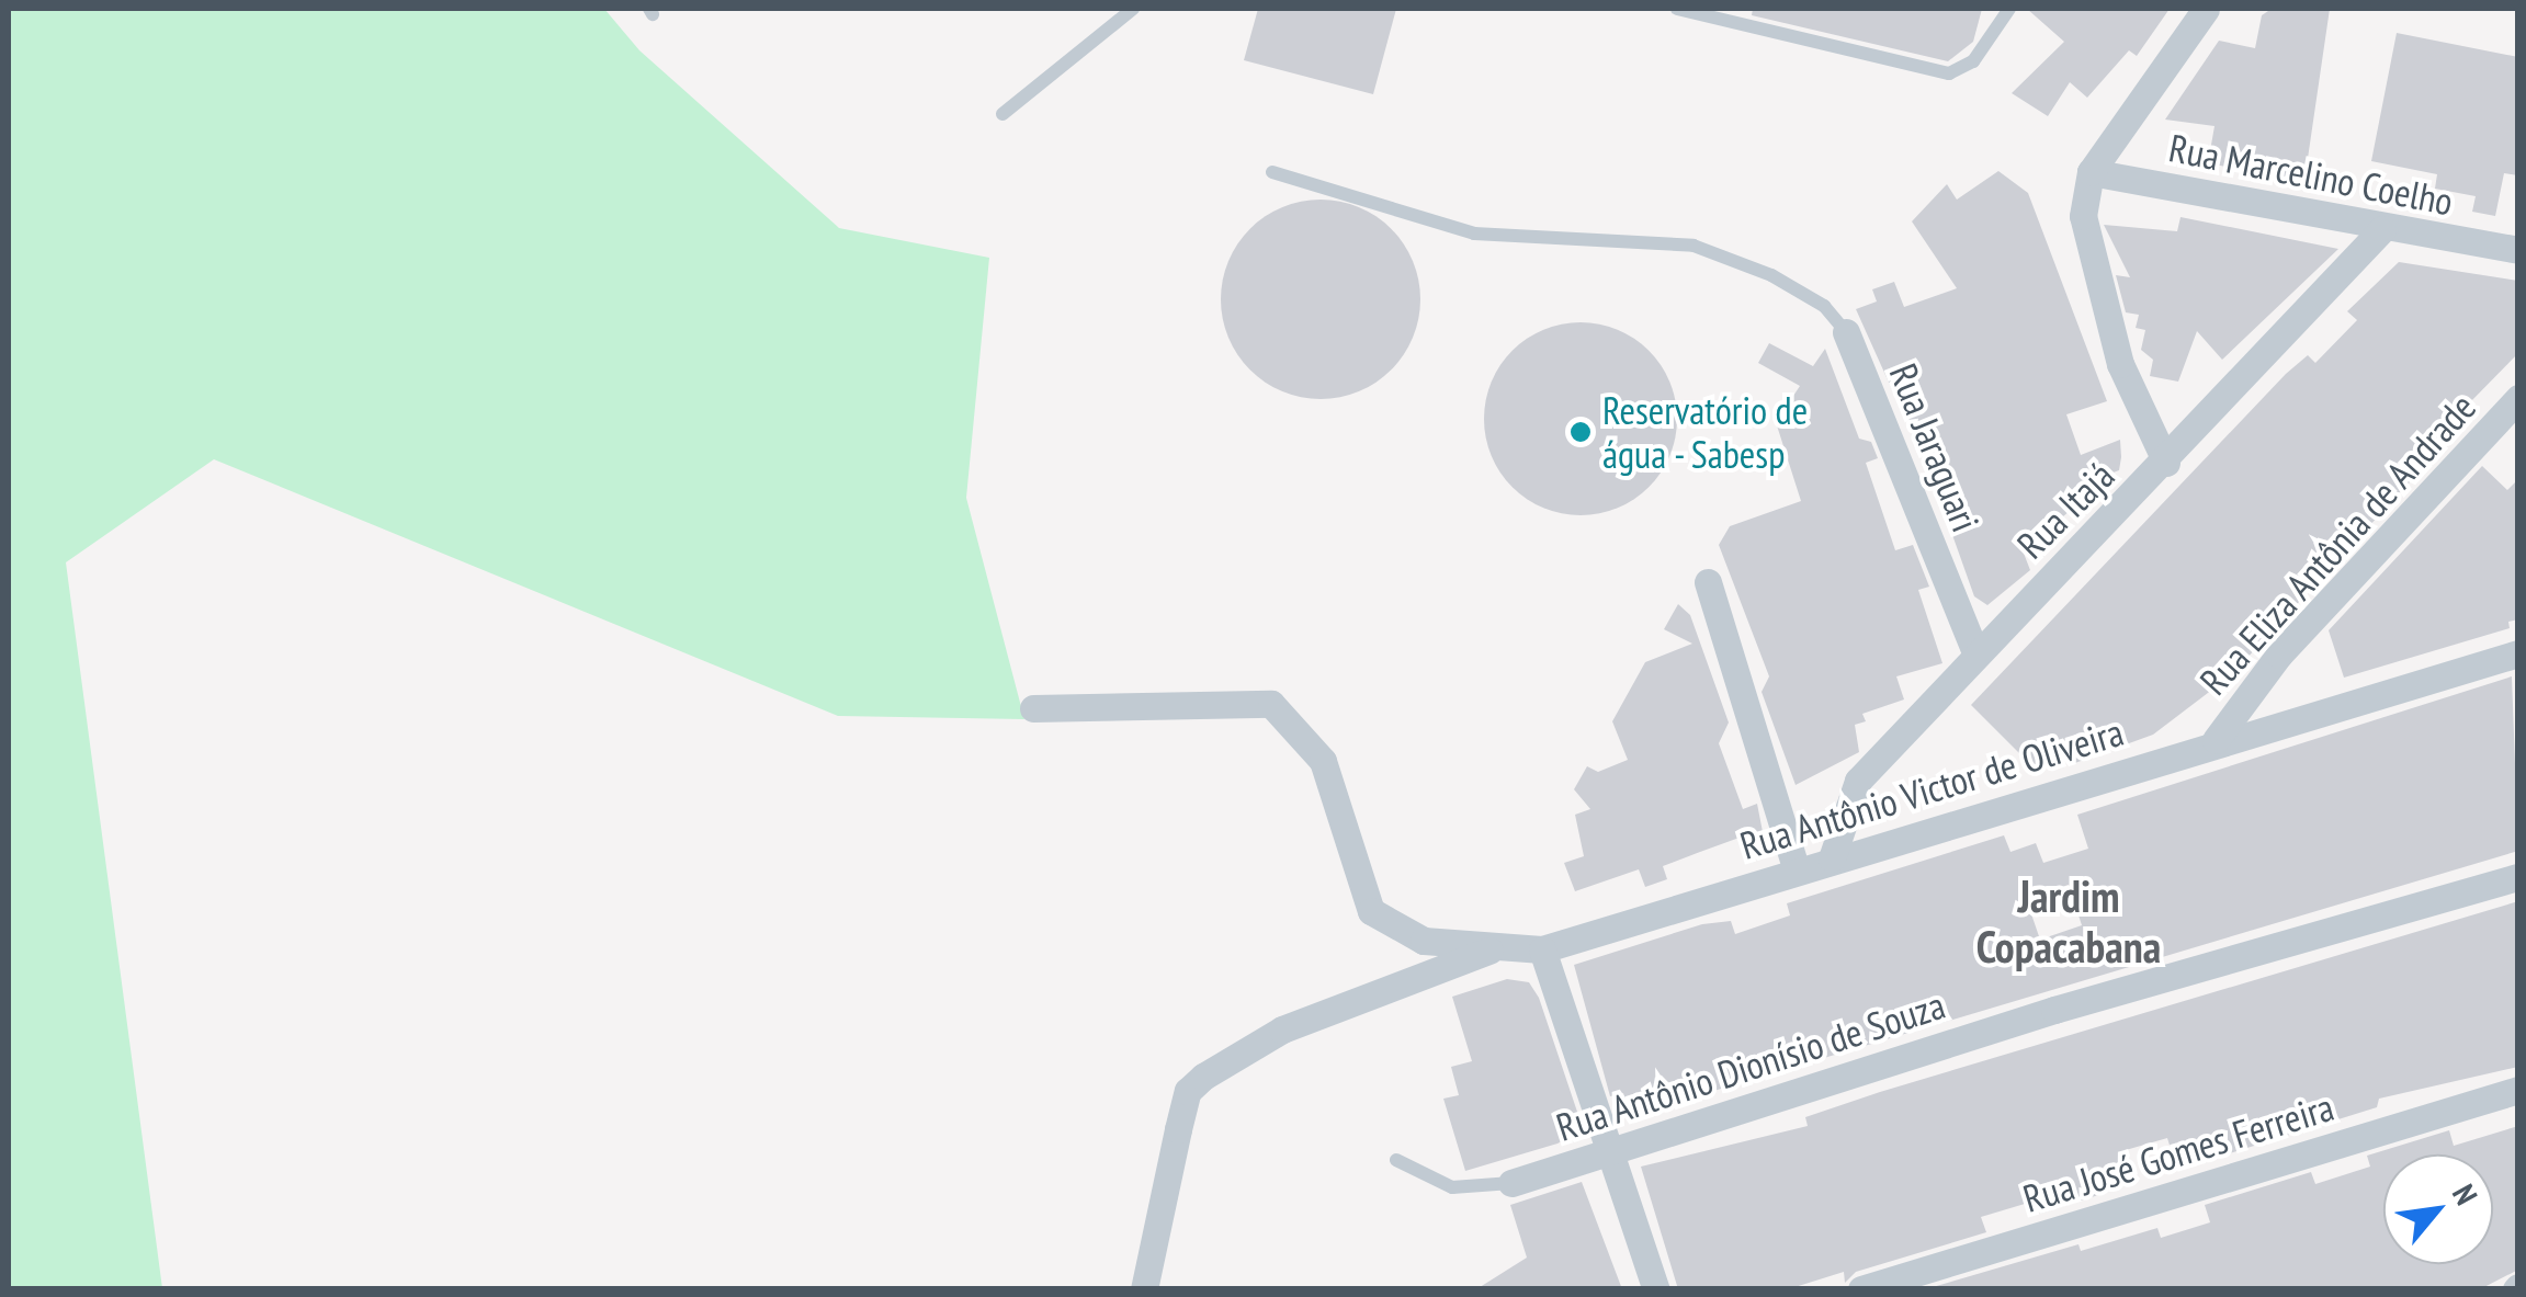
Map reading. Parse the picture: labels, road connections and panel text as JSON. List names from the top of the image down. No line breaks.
{"streets":{"street":["Rua Marcelino Coelho","Rua Jaraguari","Rua Itajá","Rua Eliza Antônia de Andrade","Rua Antônio Victor de Oliveira","Rua Antônio Dionísio de Souza","Rua José Gomes Ferreira"]},"crossings":[["Rua Marcelino Coelho","Rua Itajá"],["Rua Jaraguari","Rua Itajá"],["Rua Itajá","Rua Antônio Victor de Oliveira"],["Rua Eliza Antônia de Andrade","Rua Antônio Victor de Oliveira"]],"districts":["Jardim Copacabana"],"places":["Reservatório de água - Sabesp"],"north":"top right"}
